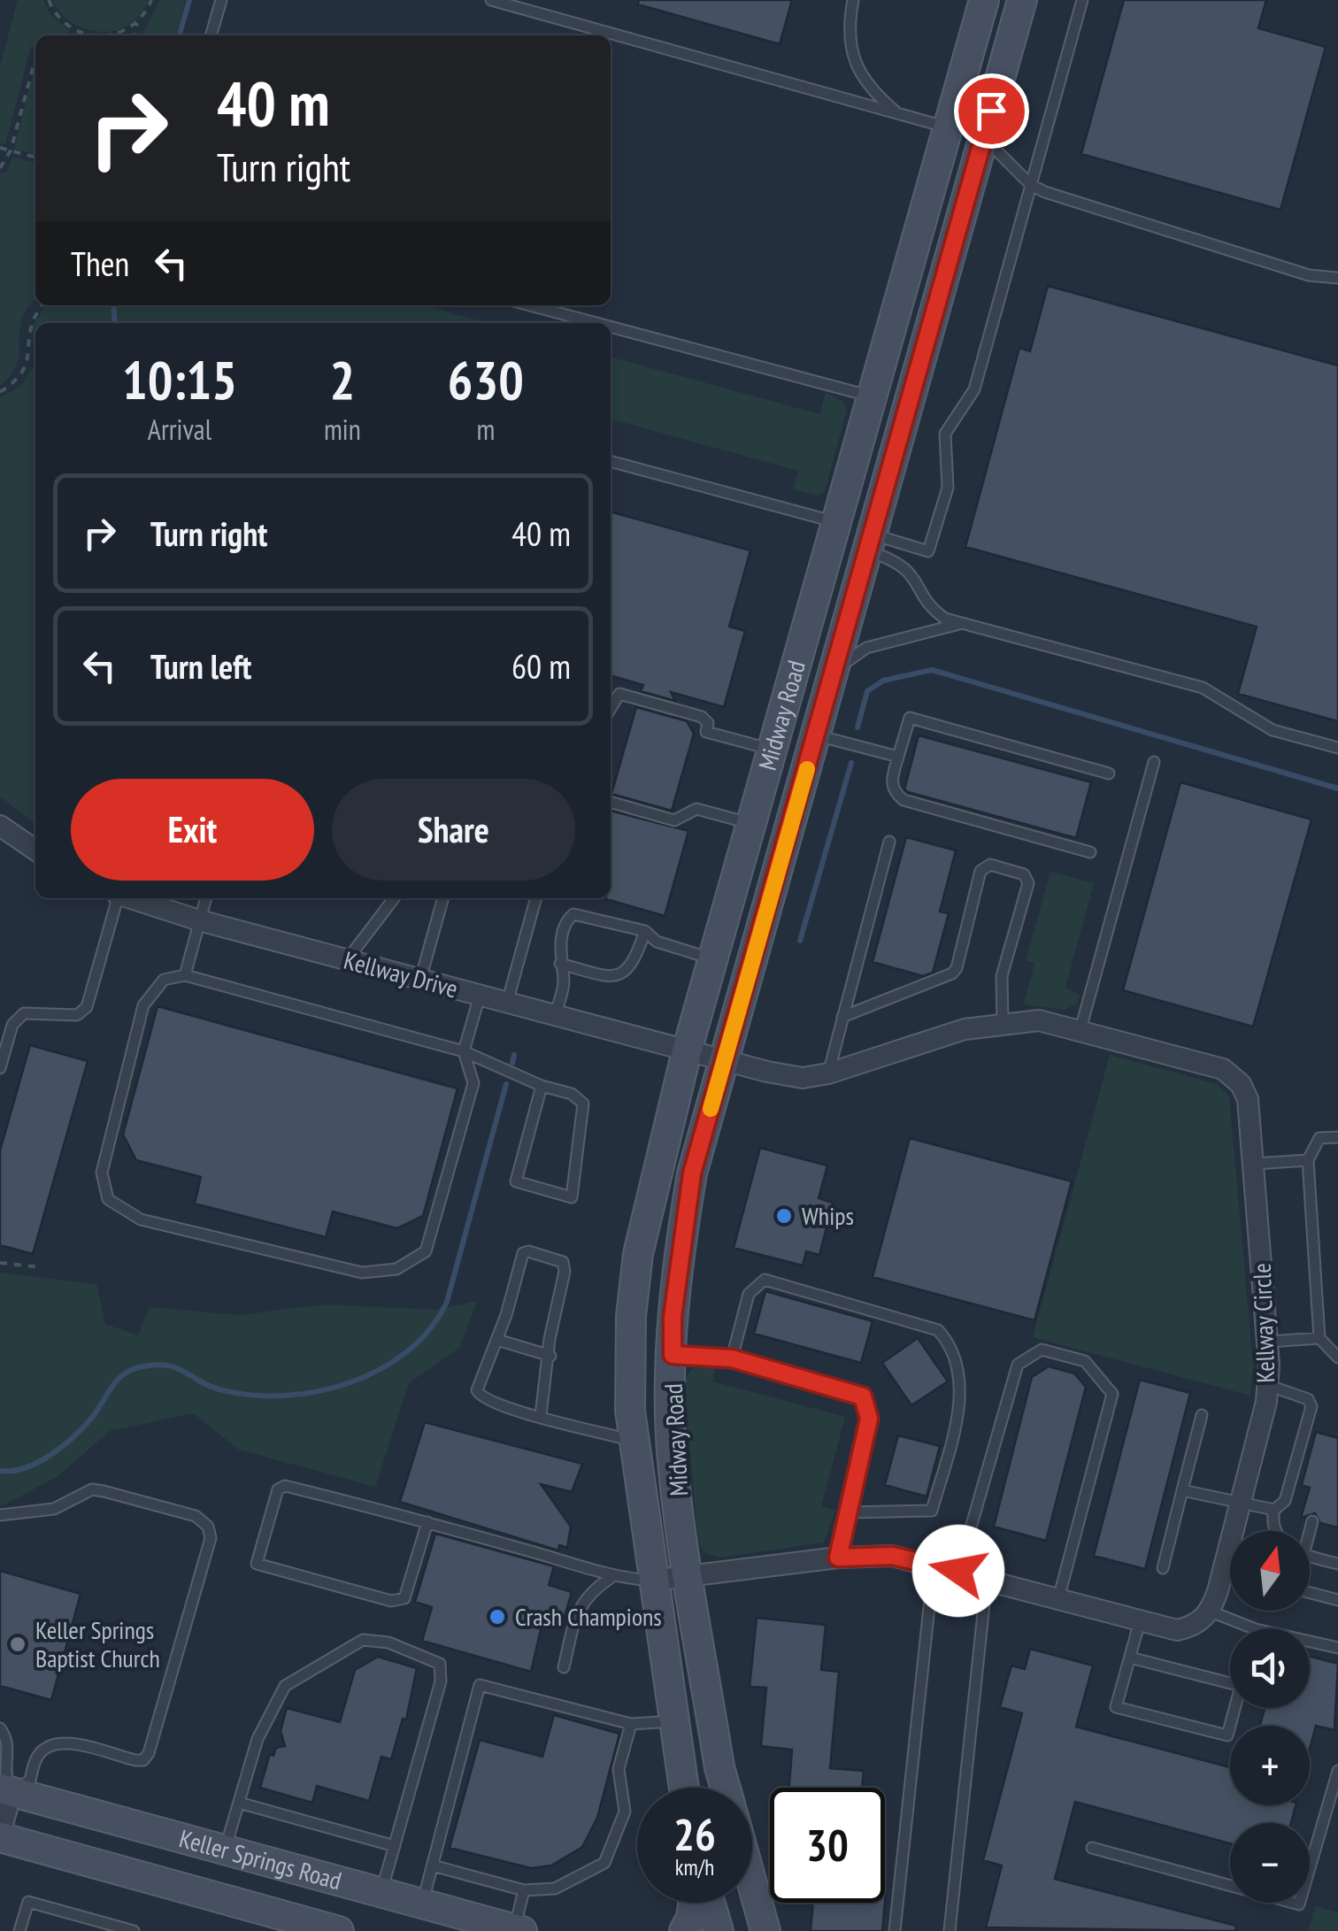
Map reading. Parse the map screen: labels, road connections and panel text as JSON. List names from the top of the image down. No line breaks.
{"streets":{"main road":["Midway Road","Keller Springs Road"],"street":["Kellway Drive","Kellway Circle"]},"crossings":[["Midway Road","Kellway Drive"],["Midway Road","Kellway Circle"],["Kellway Drive","Kellway Circle"]],"places":["Whips","Crash Champions","Keller Springs Baptist Church"],"north":"top","page":{"turn":["40 m","Turn right"],"then":"Then","eta":["10:15","Arrival","2","min","630","m"],"list":[{"name":"Turn right","value":"40 m"},{"name":"Turn left","value":"60 m"}],"buttons":["Exit","Share"],"map_buttons":["+","−"],"speed":"26 km/h","limit":"30"}}
